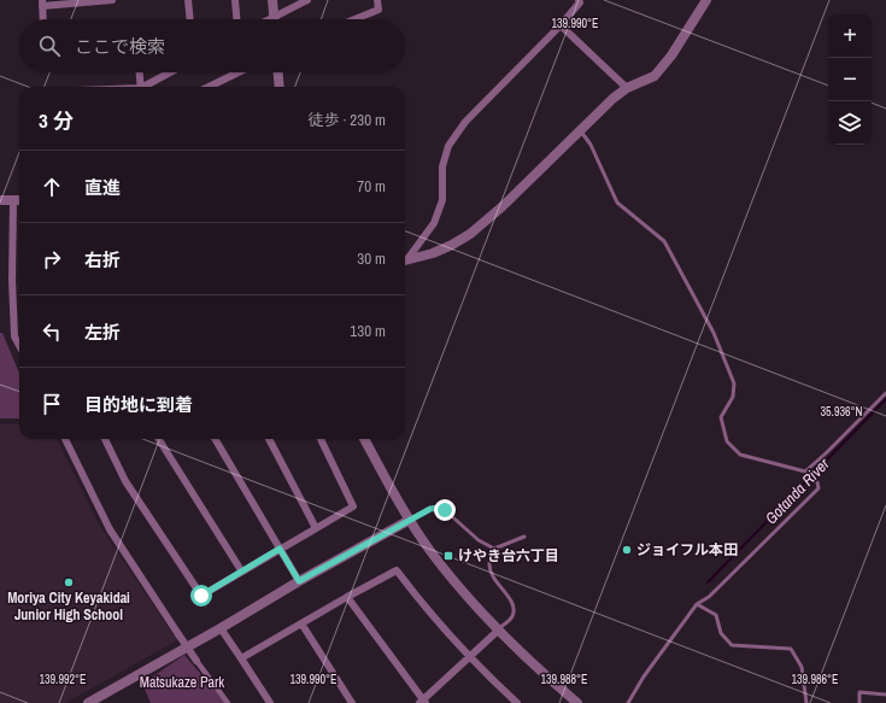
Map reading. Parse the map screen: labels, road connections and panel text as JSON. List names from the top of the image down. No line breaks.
{"water":["Gotanda River"],"parks":["Matsukaze Park"],"places":{"other":["ジョイフル本田","Moriya City Keyakidai Junior High School"],"transit":["けやき台六丁目"]},"page":{"map_buttons":["+","−"],"search":"ここで検索","heading":["3 分","徒歩 · 230 m"],"list":[["直進","70 m"],["右折","30 m"],["左折","130 m"],"目的地に到着"]},"coordinates":["139.990°E","35.936°N","139.992°E","139.988°E","139.986°E"]}
